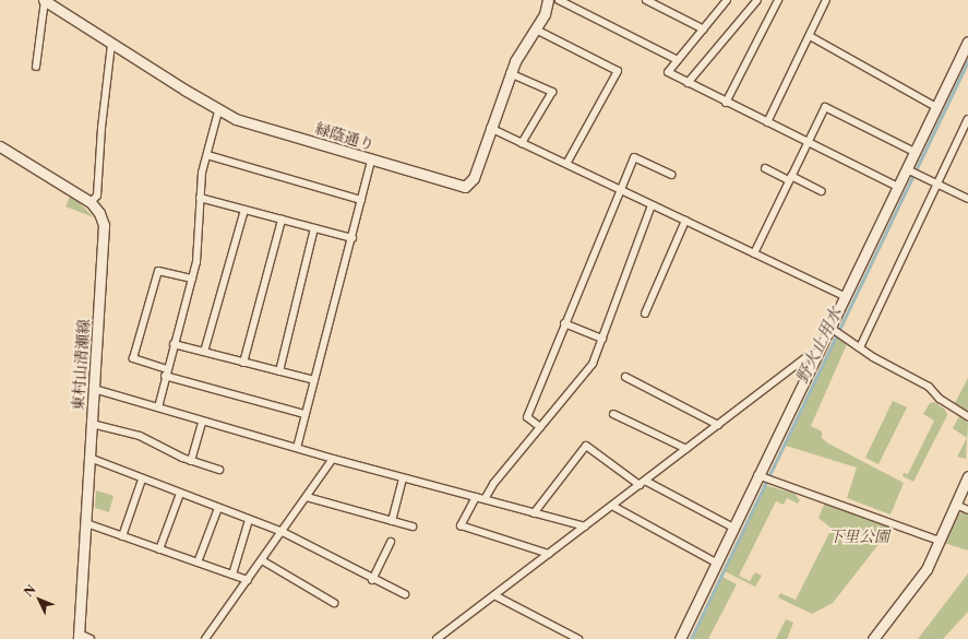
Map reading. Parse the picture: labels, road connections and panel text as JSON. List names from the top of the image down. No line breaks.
{"streets":{"street":["緑蔭通り","東村山清瀬線"]},"water":["野火止用水"],"parks":["下里公園"],"north":"top left"}
